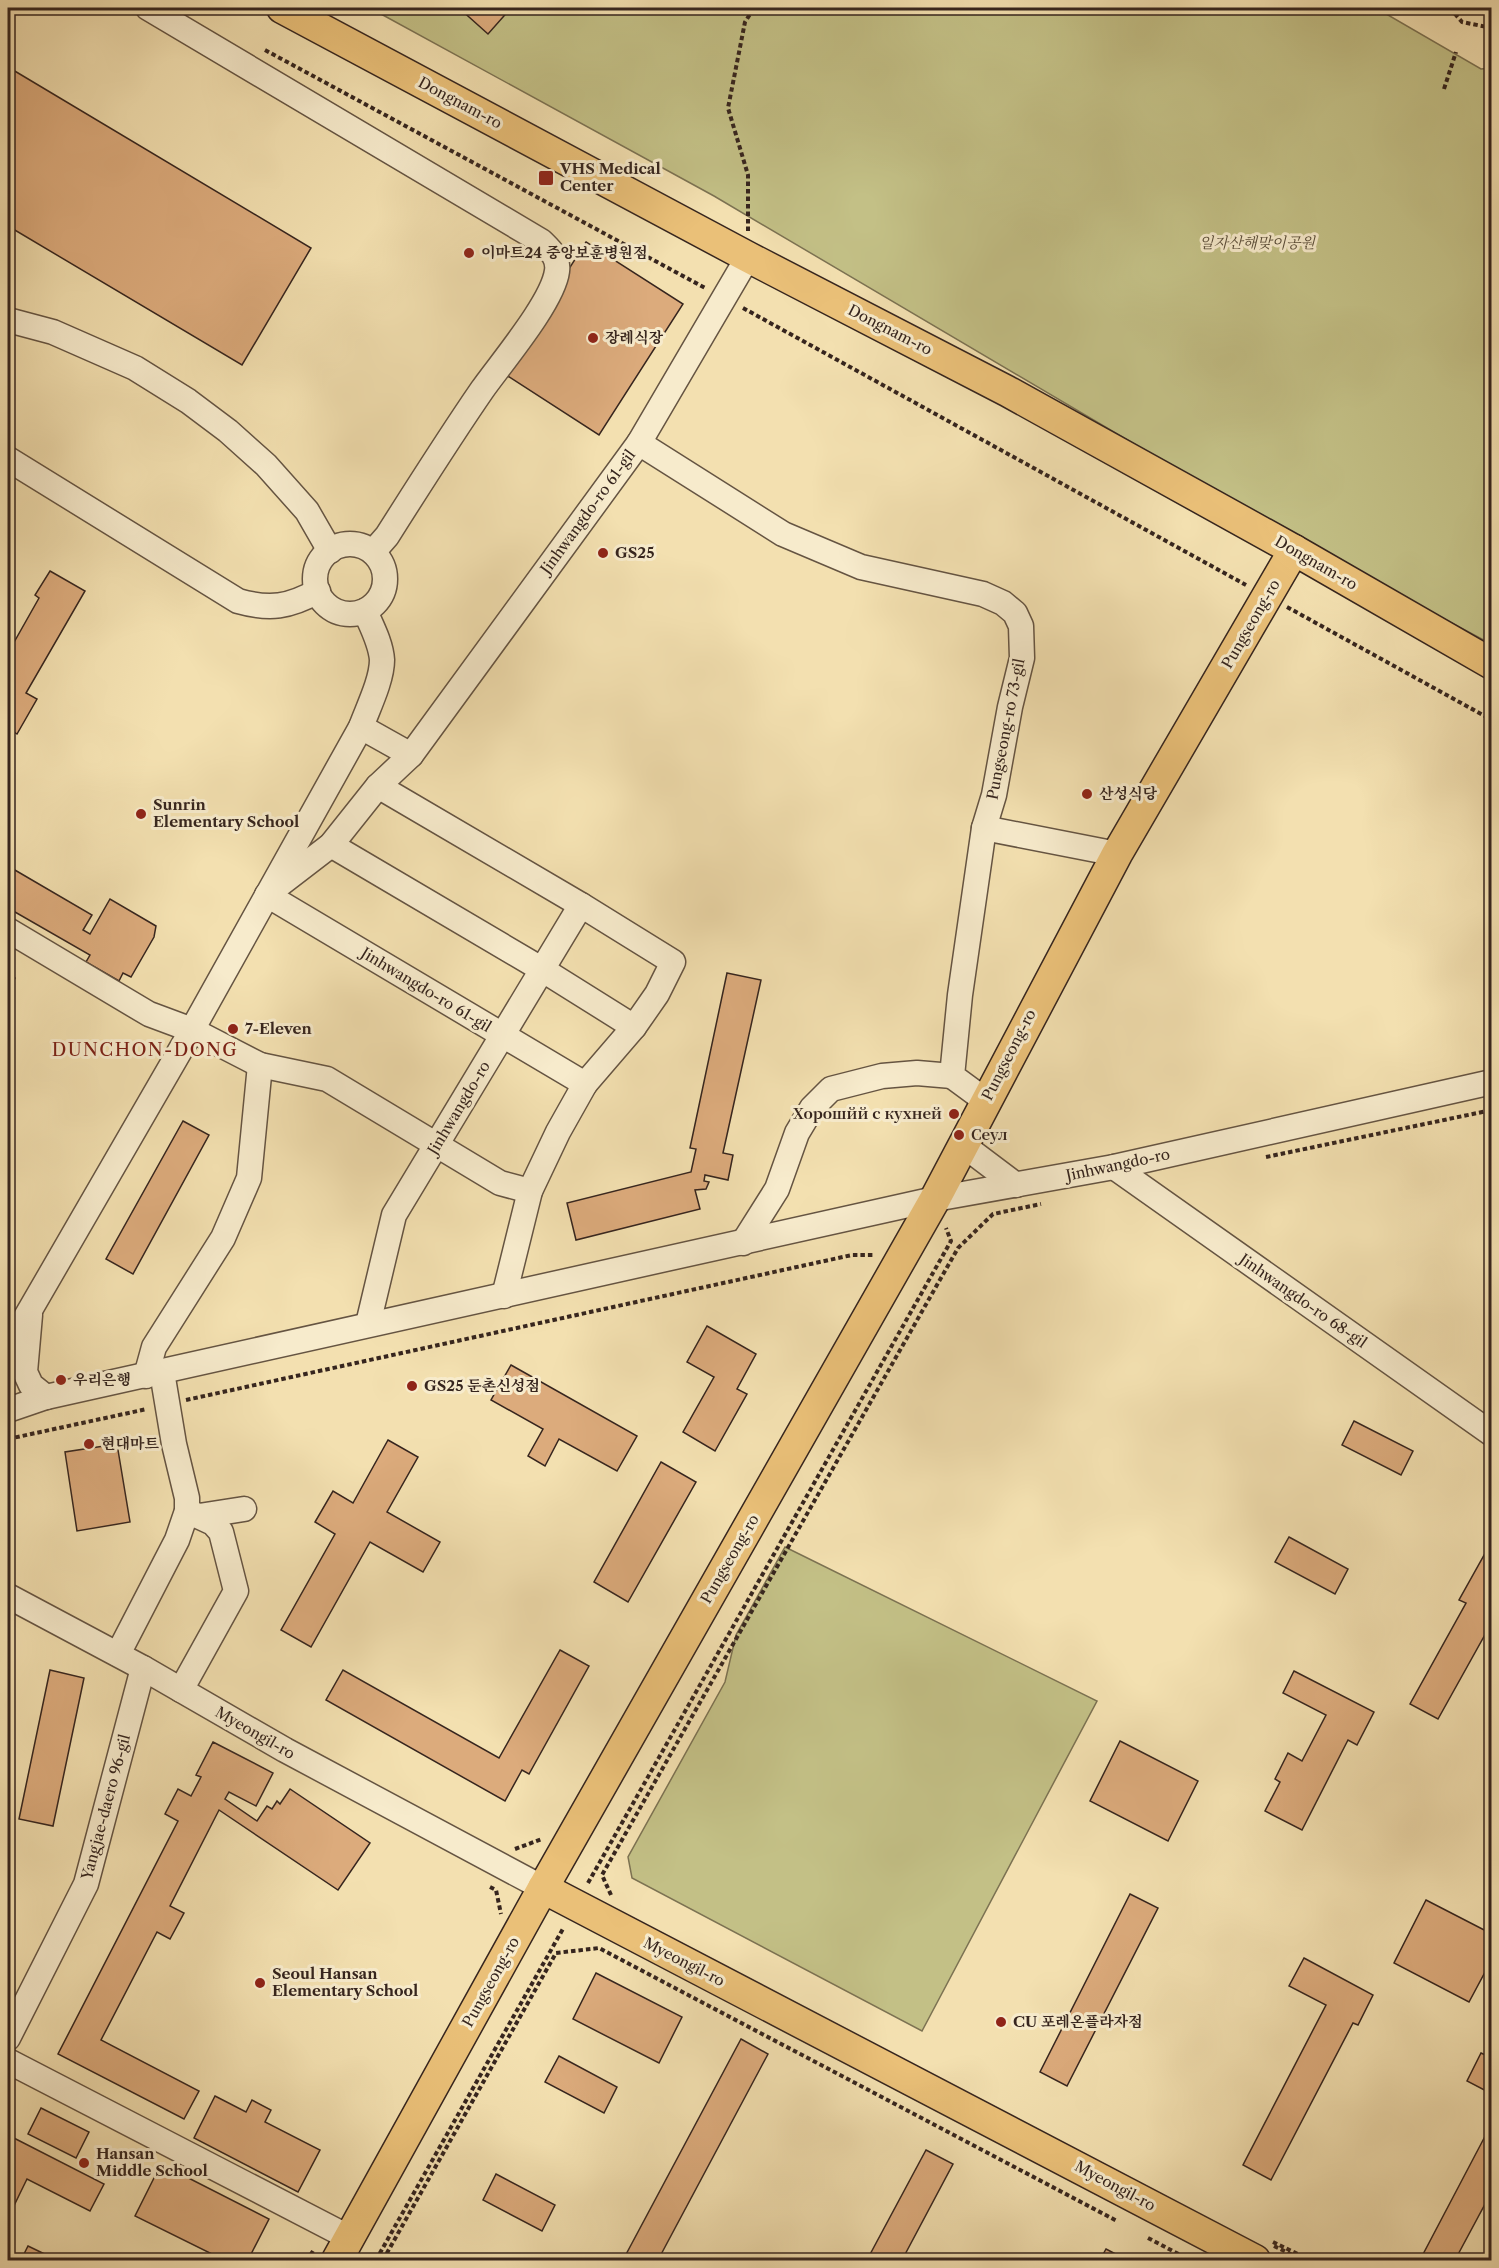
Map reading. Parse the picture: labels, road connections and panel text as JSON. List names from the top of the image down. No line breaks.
{"streets":{"main road":["Dongnam-ro","Pungseong-ro","Myeongil-ro"],"street":["Jinhwangdo-ro 61-gil","Pungseong-ro 73-gil","Jinhwangdo-ro","Jinhwangdo-ro 68-gil","Yangjae-daero 96-gil"]},"crossings":[["Dongnam-ro","Jinhwangdo-ro 61-gil"],["Dongnam-ro","Pungseong-ro"],["Jinhwangdo-ro 61-gil","Pungseong-ro 73-gil"],["Jinhwangdo-ro 61-gil","Jinhwangdo-ro"],["Pungseong-ro","Jinhwangdo-ro"],["Pungseong-ro","Myeongil-ro"],["Jinhwangdo-ro","Jinhwangdo-ro 68-gil"],["Myeongil-ro","Yangjae-daero 96-gil"]],"districts":["DUNCHON-DONG"],"parks":["일자산해맞이공원"],"places":{"transit":["VHS Medical Center"],"other":["이마트24 중앙보훈병원점","장례식장","GS25","산성식당","Sunrin Elementary School","7-Eleven","Хорошйй с кухней","Сеул","우리은행","GS25 둔촌신성점","현대마트","Seoul Hansan Elementary School","CU 포레온플라자점","Hansan Middle School"]}}
